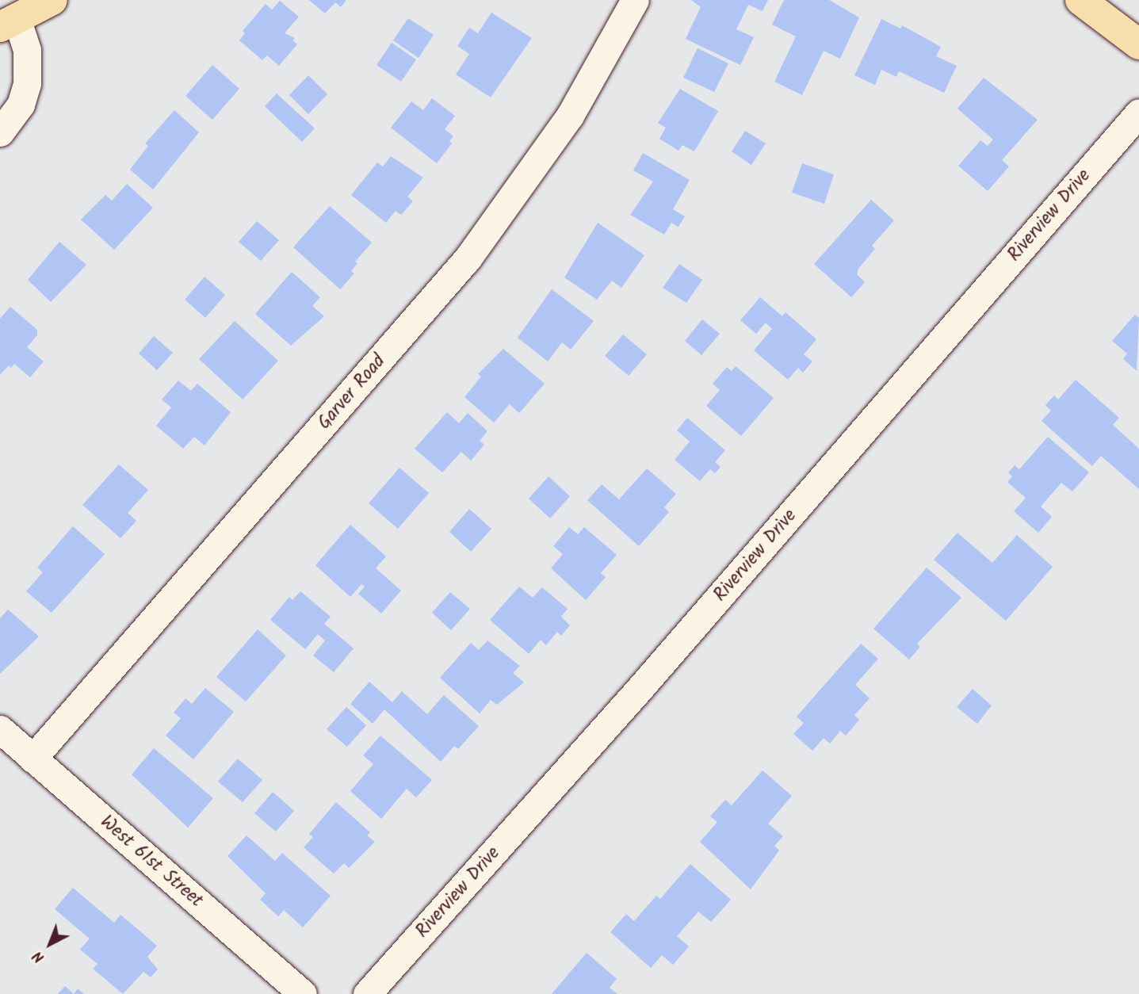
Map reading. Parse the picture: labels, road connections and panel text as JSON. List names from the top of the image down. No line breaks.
{"streets":{"street":["Riverview Drive","Garver Road","West 61st Street"]},"crossings":[["Garver Road","West 61st Street"]],"north":"bottom left"}
